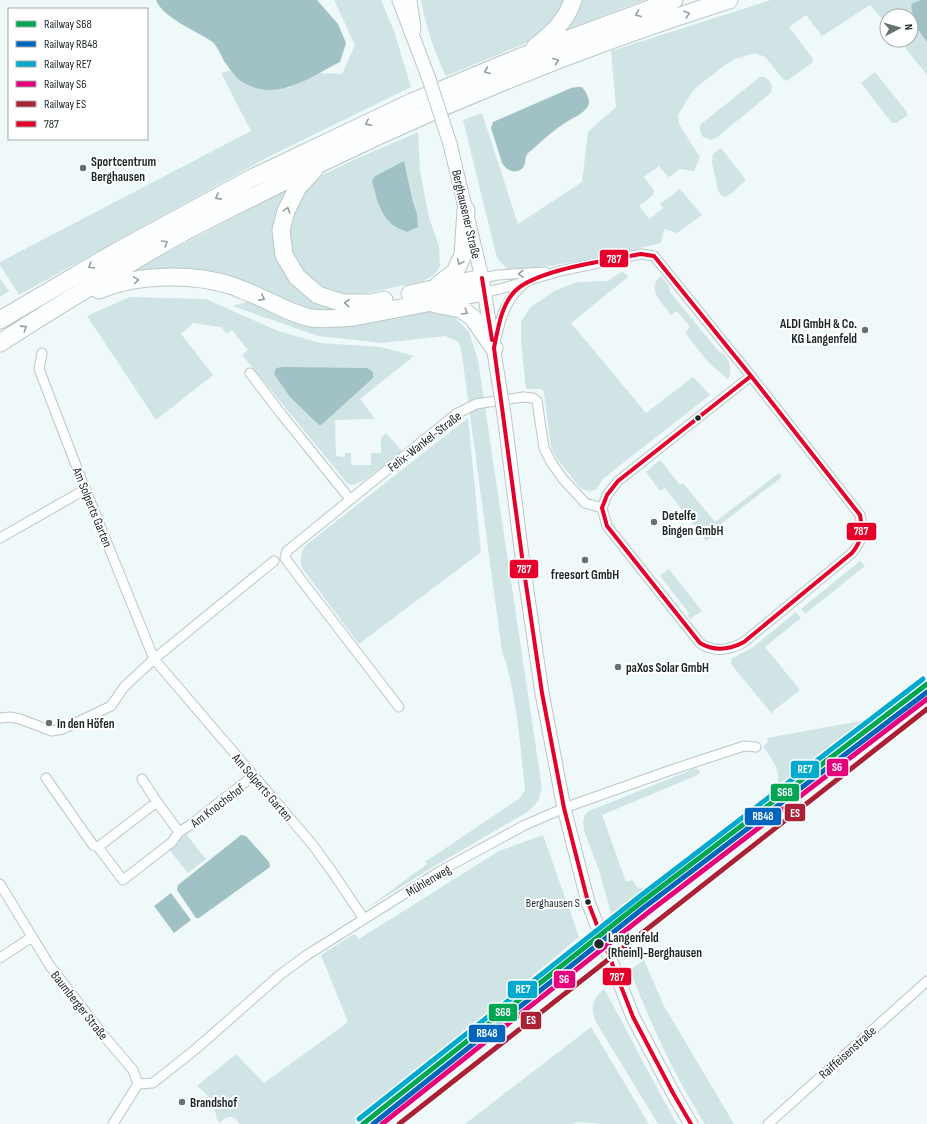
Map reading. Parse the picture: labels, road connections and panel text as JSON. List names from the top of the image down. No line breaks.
{"streets":{"main road":["Berghausener Straße"],"street":["Felix-Wankel-Straße","Am Solperts Garten","Am Knochshof","Mühlenweg","Baumberger Straße","Raiffeisenstraße"]},"crossings":[["Berghausener Straße","Mühlenweg"],["Am Solperts Garten","Am Knochshof"],["Am Solperts Garten","Mühlenweg"],["Mühlenweg","Baumberger Straße"]],"places":["Sportcentrum Berghausen","ALDI GmbH & Co. KG Langenfeld","Detelfe Bingen GmbH","freesort GmbH","paXos Solar GmbH","In den Höfen","Berghausen S","Langenfeld (Rheinl)-Berghausen","Brandshof"],"lines":["transit line 787","rail line RE7","rail line S68","rail line RB48","rail line S6","rail line ES"],"legend":["Railway S68","Railway RB48","Railway RE7","Railway S6","Railway ES","787"],"north":"right"}
